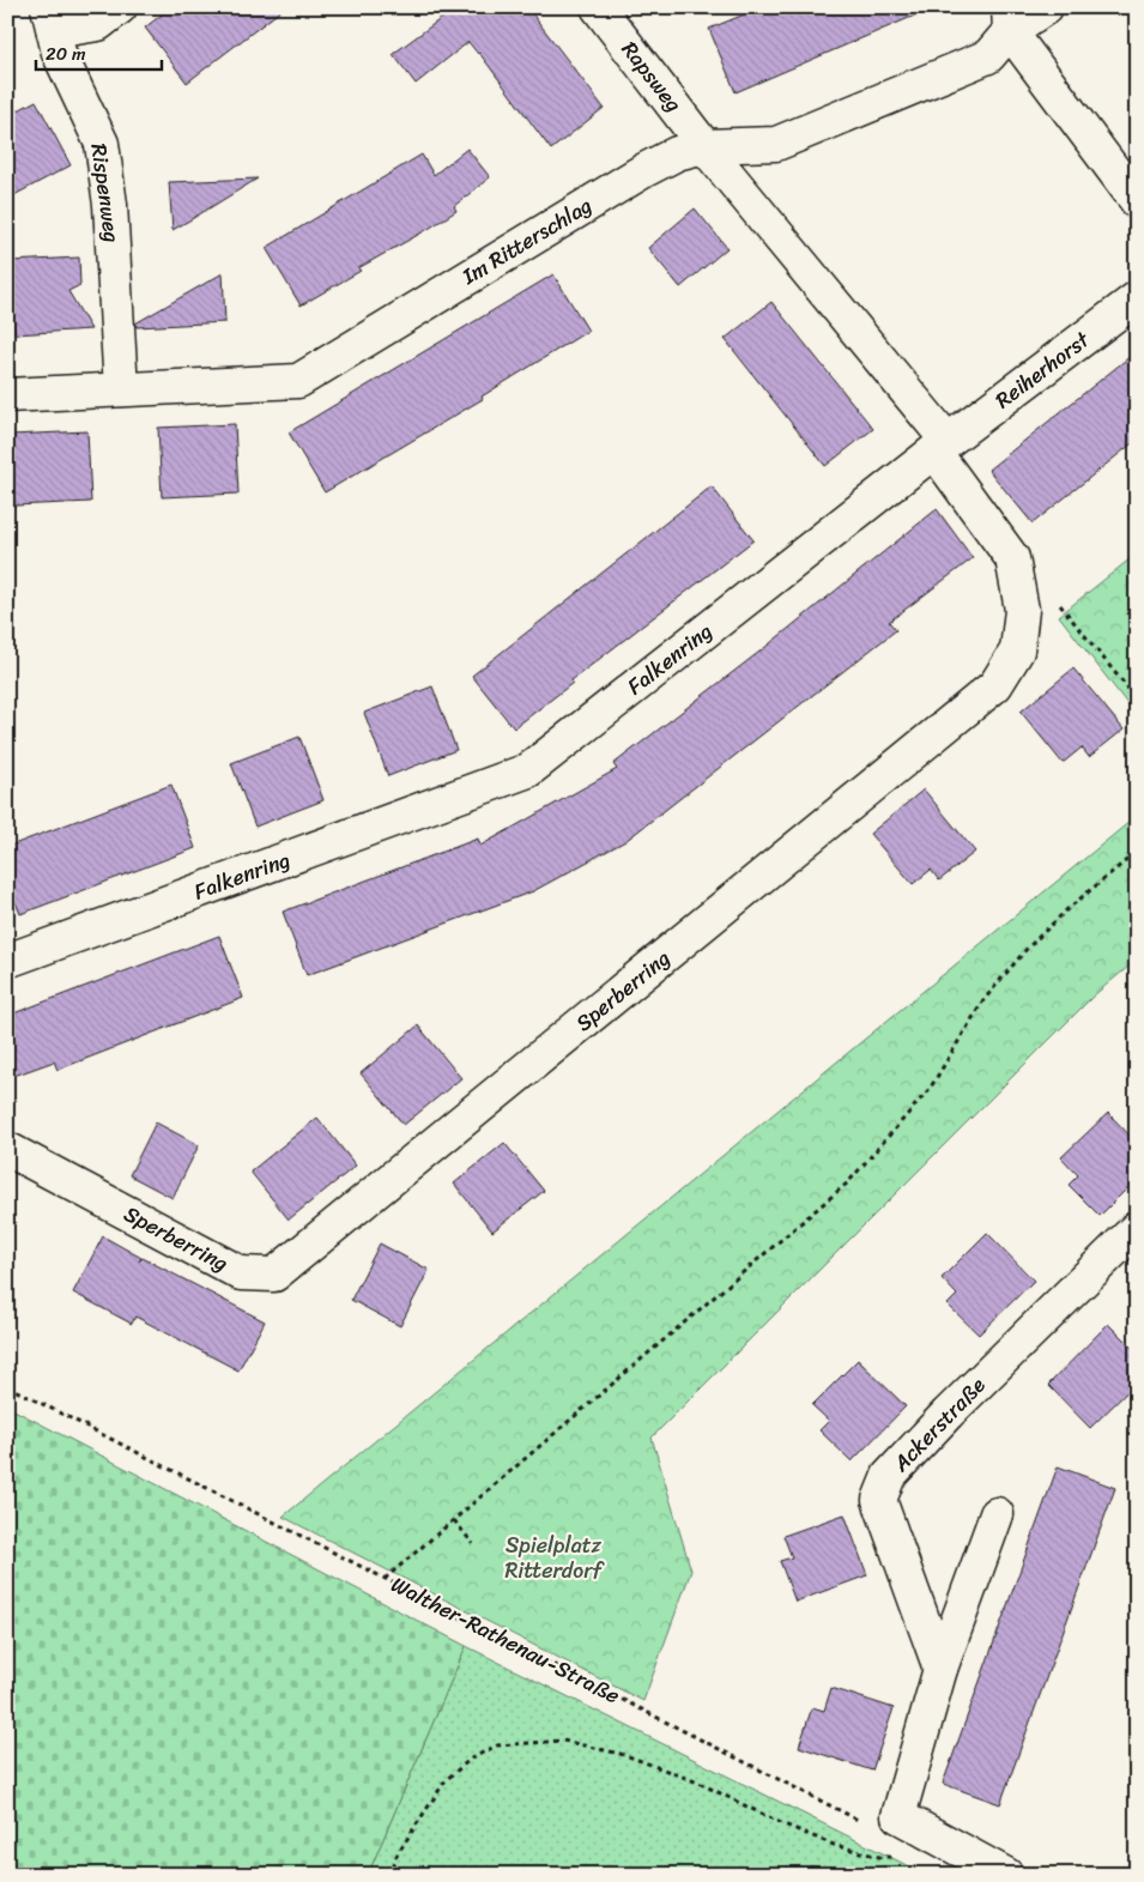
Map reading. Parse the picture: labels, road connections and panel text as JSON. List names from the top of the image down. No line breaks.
{"streets":{"street":["Rapsweg","Rispenweg","Im Ritterschlag","Reiherhorst","Falkenring","Sperberring","Ackerstraße"],"path":["Walther-Rathenau-Straße"]},"crossings":[["Rapsweg","Im Ritterschlag"],["Rispenweg","Im Ritterschlag"],["Reiherhorst","Falkenring"],["Reiherhorst","Sperberring"],["Falkenring","Sperberring"]],"parks":["Spielplatz Ritterdorf"],"scale_bar":"20 m"}
